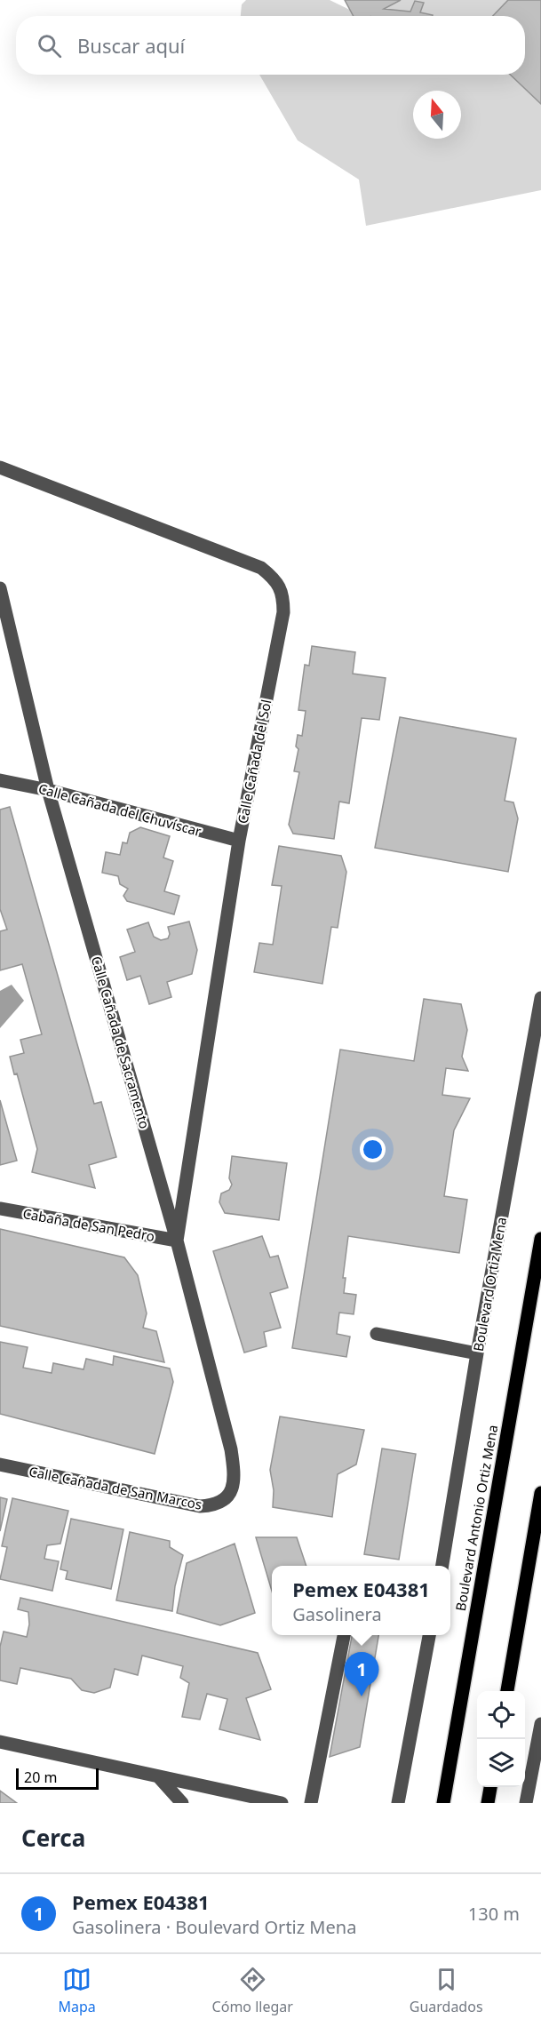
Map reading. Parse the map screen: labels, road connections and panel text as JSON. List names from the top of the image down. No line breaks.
{"streets":{"main road":["Boulevard Antonio Ortiz Mena"],"street":["Calle Cañada del Sol","Calle Cañada del Chuvíscar","Calle Cañada de Sacramento","Cabaña de San Pedro","Boulevard Ortiz Mena","Calle Cañada de San Marcos"]},"crossings":[["Calle Cañada del Sol","Calle Cañada del Chuvíscar"],["Calle Cañada del Sol","Calle Cañada de Sacramento"],["Calle Cañada del Sol","Cabaña de San Pedro"],["Calle Cañada del Chuvíscar","Calle Cañada de Sacramento"],["Calle Cañada de Sacramento","Cabaña de San Pedro"],["Calle Cañada de Sacramento","Calle Cañada de San Marcos"]],"scale_bar":"20 m","north":"top","page":{"search":"Buscar aquí","popup":["Pemex E04381","Gasolinera"],"pins":"1","scale":"20 m","heading":"Cerca","list":[{"mark":"1","name":"Pemex E04381","note":"Gasolinera · Boulevard Ortiz Mena","value":"130 m"}],"nav":["Mapa","Cómo llegar","Guardados"]}}
